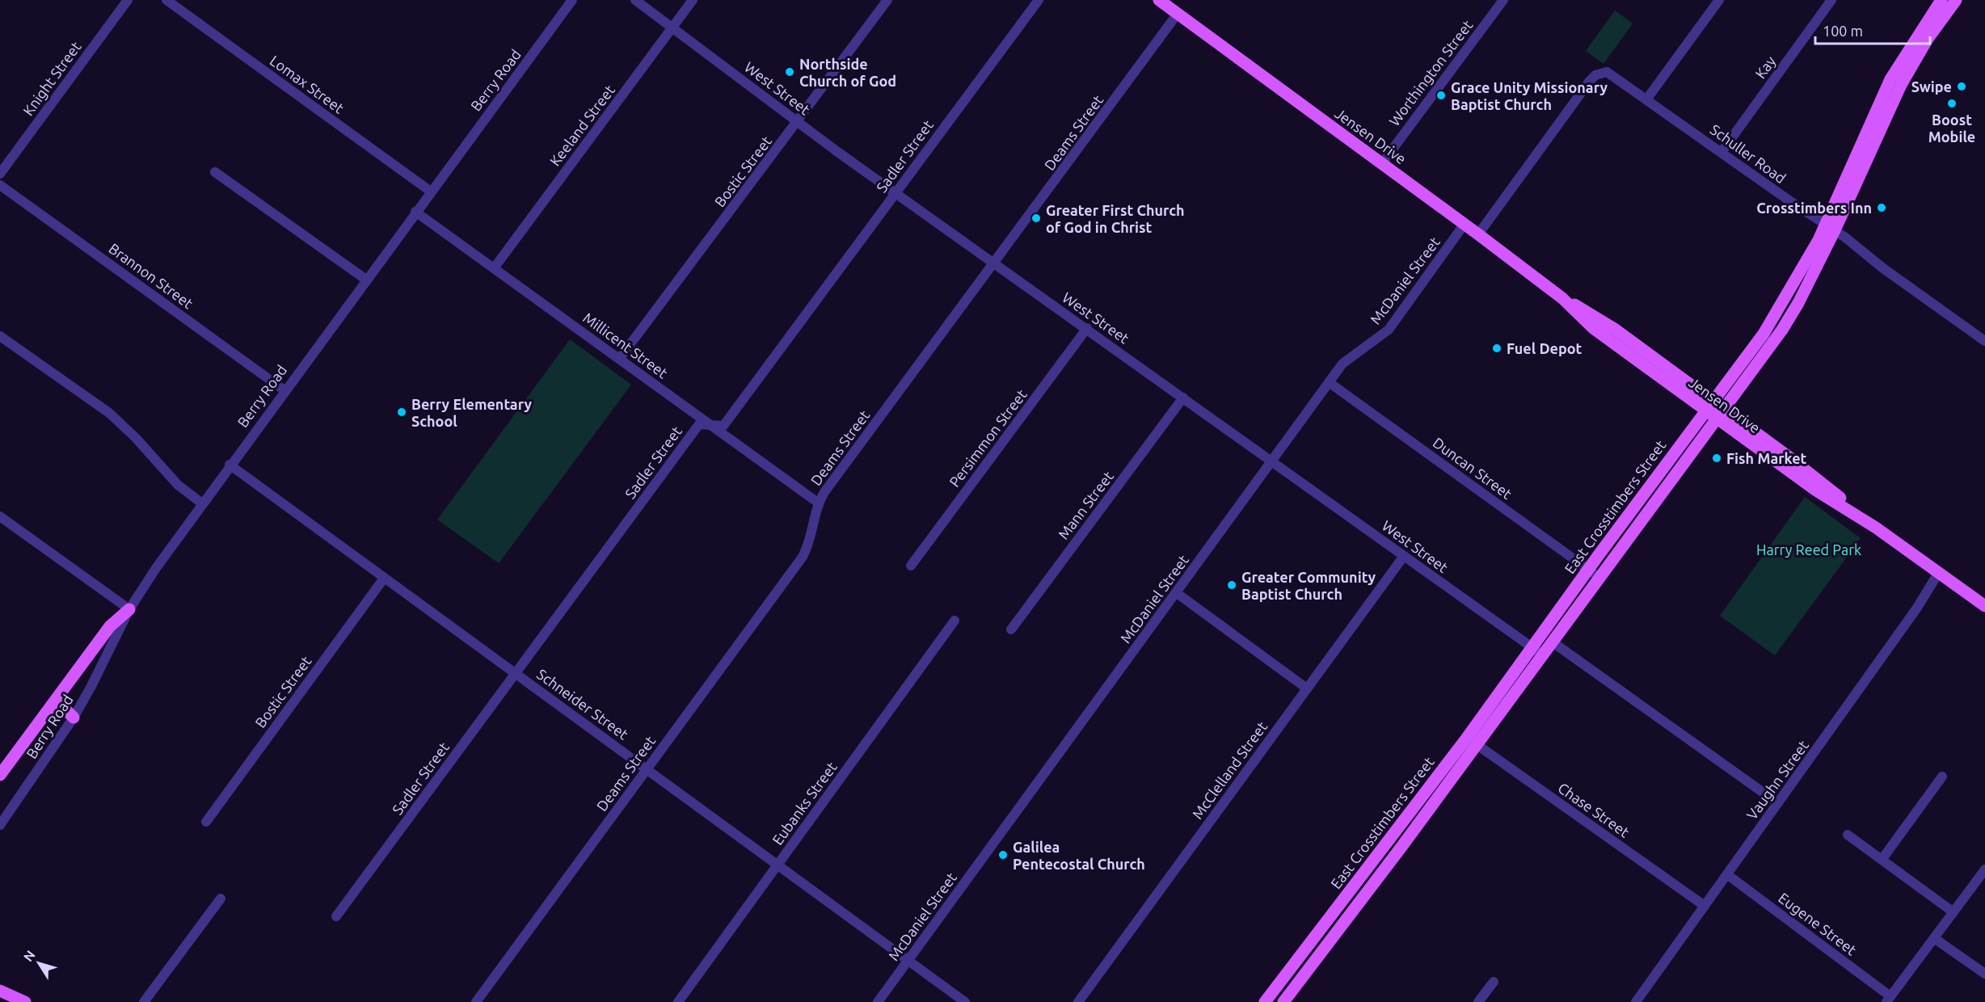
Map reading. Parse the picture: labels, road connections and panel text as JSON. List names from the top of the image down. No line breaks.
{"streets":{"main road":["Jensen Drive","East Crosstimbers Street"],"street":["Kay","Worthington Street","Knight Street","Berry Road","Lomax Street","West Street","Keeland Street","Deams Street","Schuller Road","Sadler Street","Bostic Street","Brannon Street","McDaniel Street","Millicent Street","Persimmon Street","Duncan Street","Mann Street","Schneider Street","McClelland Street","Vaughn Street","Eubanks Street","Chase Street","Eugene Street"]},"crossings":[["Kay","Schuller Road"],["Worthington Street","Jensen Drive"],["Berry Road","Lomax Street"],["Berry Road","Brannon Street"],["Berry Road","Millicent Street"],["Berry Road","Schneider Street"],["West Street","Keeland Street"],["West Street","Deams Street"],["West Street","Sadler Street"],["West Street","Bostic Street"],["West Street","McDaniel Street"],["West Street","Persimmon Street"],["West Street","Mann Street"],["West Street","East Crosstimbers Street"],["West Street","McClelland Street"],["Keeland Street","Millicent Street"],["Deams Street","Jensen Drive"],["Deams Street","Millicent Street"],["Deams Street","Schneider Street"],["Jensen Drive","Schuller Road"],["Jensen Drive","McDaniel Street"],["Jensen Drive","East Crosstimbers Street"],["Jensen Drive","Vaughn Street"],["Schuller Road","East Crosstimbers Street"],["Sadler Street","Millicent Street"],["Sadler Street","Schneider Street"],["Bostic Street","Millicent Street"],["Bostic Street","Schneider Street"],["McDaniel Street","Duncan Street"],["McDaniel Street","Schneider Street"],["Duncan Street","East Crosstimbers Street"],["East Crosstimbers Street","Chase Street"],["Schneider Street","Eubanks Street"],["Vaughn Street","Chase Street"],["Vaughn Street","Eugene Street"]],"parks":["Harry Reed Park"],"places":["Northside Church of God","Swipe","Grace Unity Missionary Baptist Church","Boost Mobile","Crosstimbers Inn","Greater First Church of God in Christ","Fuel Depot","Berry Elementary School","Fish Market","Greater Community Baptist Church","Galilea Pentecostal Church"],"scale_bar":"100 m","north":"top left"}
